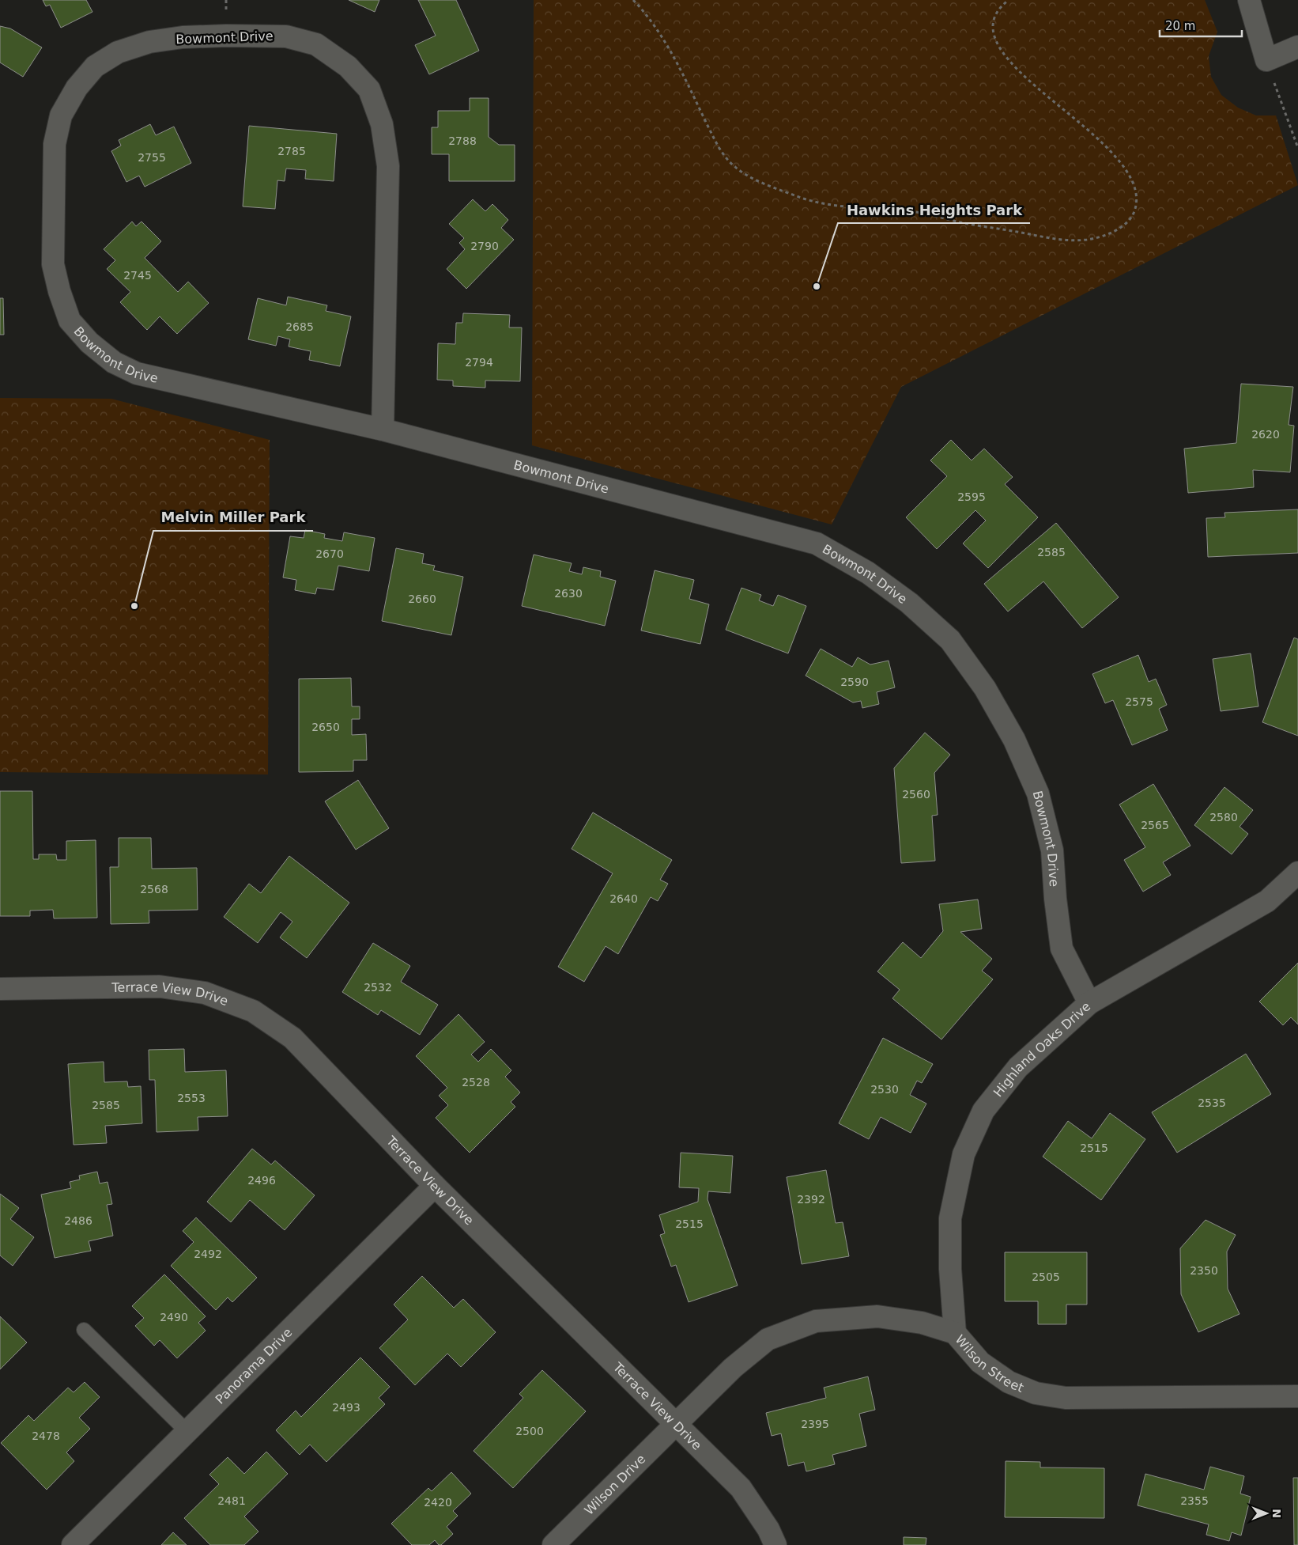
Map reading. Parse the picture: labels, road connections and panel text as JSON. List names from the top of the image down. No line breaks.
{"streets":{"street":["Bowmont Drive","Terrace View Drive","Highland Oaks Drive","Wilson Street","Panorama Drive","Wilson Drive"]},"crossings":[["Bowmont Drive","Highland Oaks Drive"],["Terrace View Drive","Wilson Street"],["Terrace View Drive","Panorama Drive"],["Terrace View Drive","Wilson Drive"],["Highland Oaks Drive","Wilson Street"],["Wilson Street","Wilson Drive"]],"places":["Hawkins Heights Park","Melvin Miller Park"],"house_numbers":["2788","2785","2755","2790","2745","2685","2794","2620","2595","2585","2670","2630","2660","2590","2575","2650","2560","2580","2565","2568","2640","2532","2528","2530","2553","2535","2585","2515","2496","2392","2486","2515","2492","2350","2505","2490","2493","2395","2500","2478","2481","2355","2420"],"scale_bar":"20 m","north":"right"}
